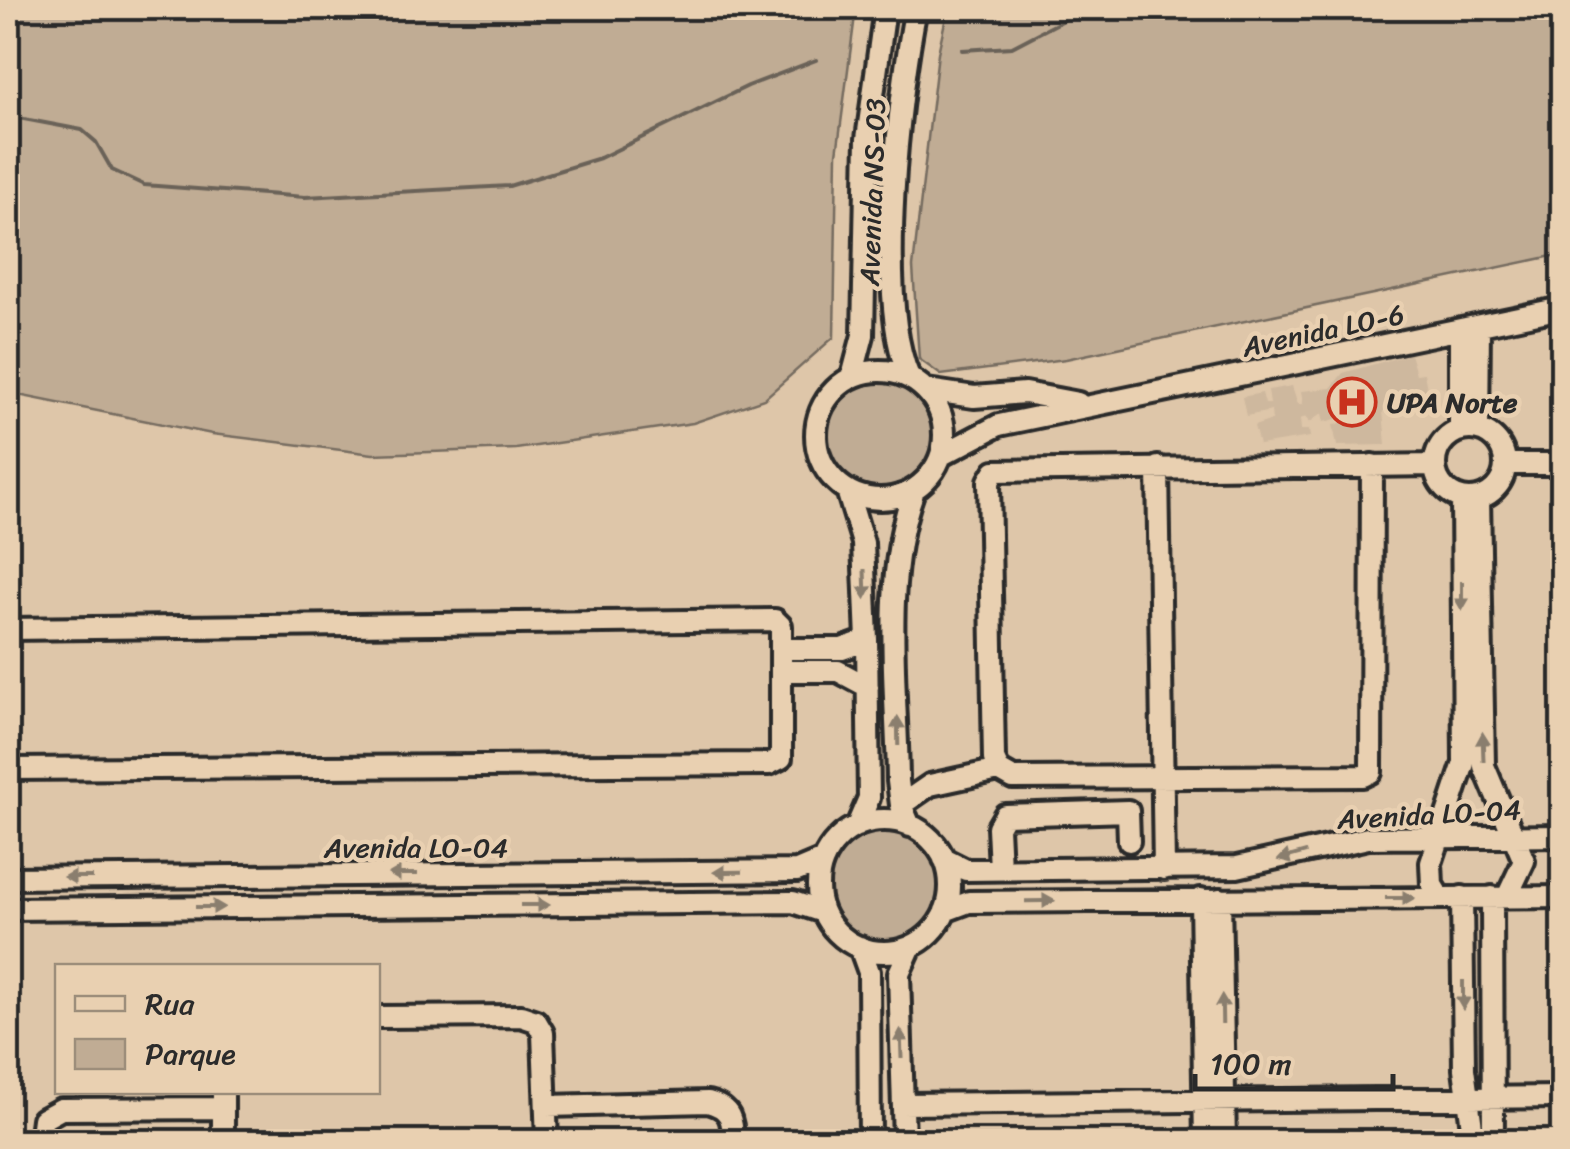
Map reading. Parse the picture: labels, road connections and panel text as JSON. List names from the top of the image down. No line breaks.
{"streets":{"street":["Avenida NS-03","Avenida LO-6","Avenida LO-04"]},"crossings":[["Avenida NS-03","Avenida LO-6"],["Avenida NS-03","Avenida LO-04"]],"places":{"hospital":["UPA Norte"]},"legend":["Rua","Parque"],"scale_bar":"100 m"}
